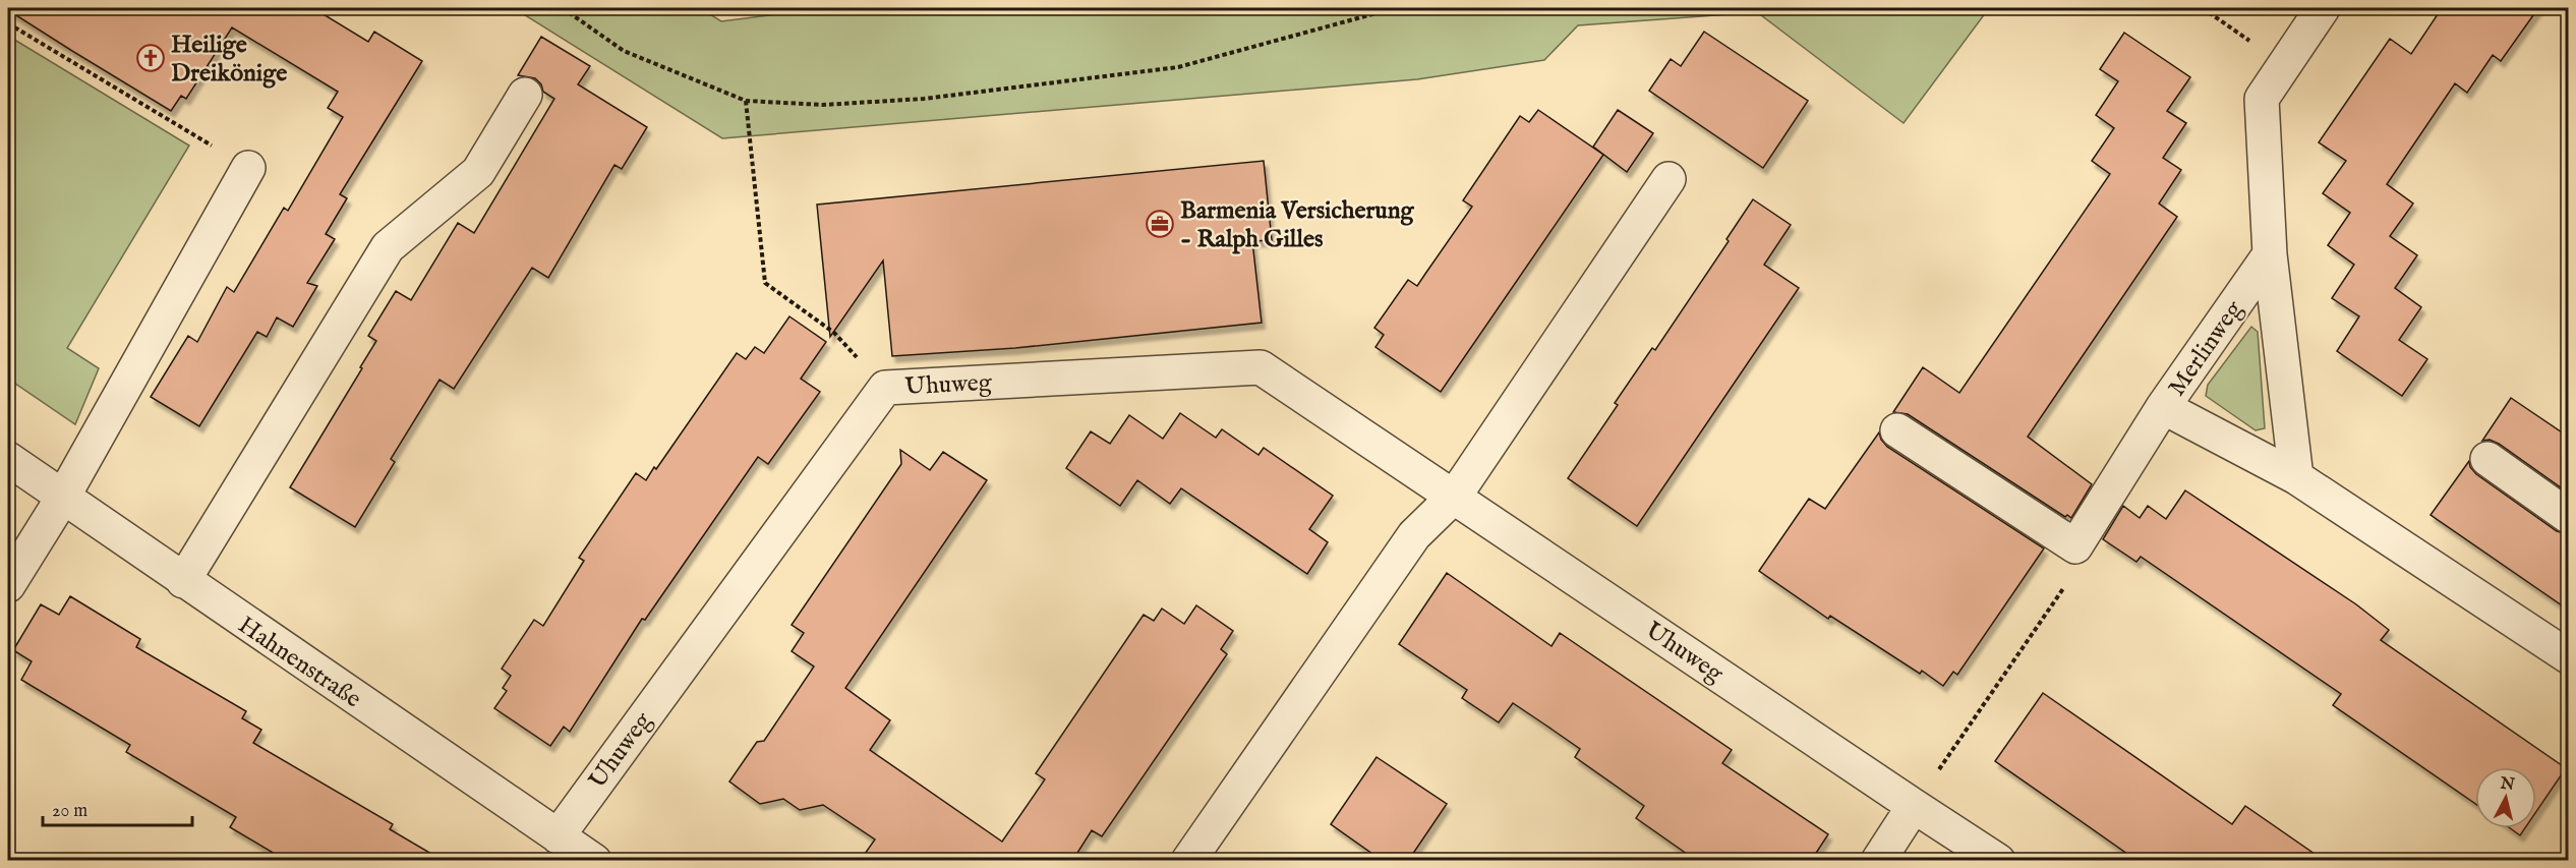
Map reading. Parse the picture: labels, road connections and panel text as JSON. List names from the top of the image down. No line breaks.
{"streets":{"street":["Merlinweg","Uhuweg","Hahnenstraße"]},"crossings":[["Uhuweg","Hahnenstraße"]],"places":{"church":["Heilige Dreikönige"],"office":["Barmenia Versicherung - Ralph Gilles"]},"scale_bar":"20 m","north":"top"}
